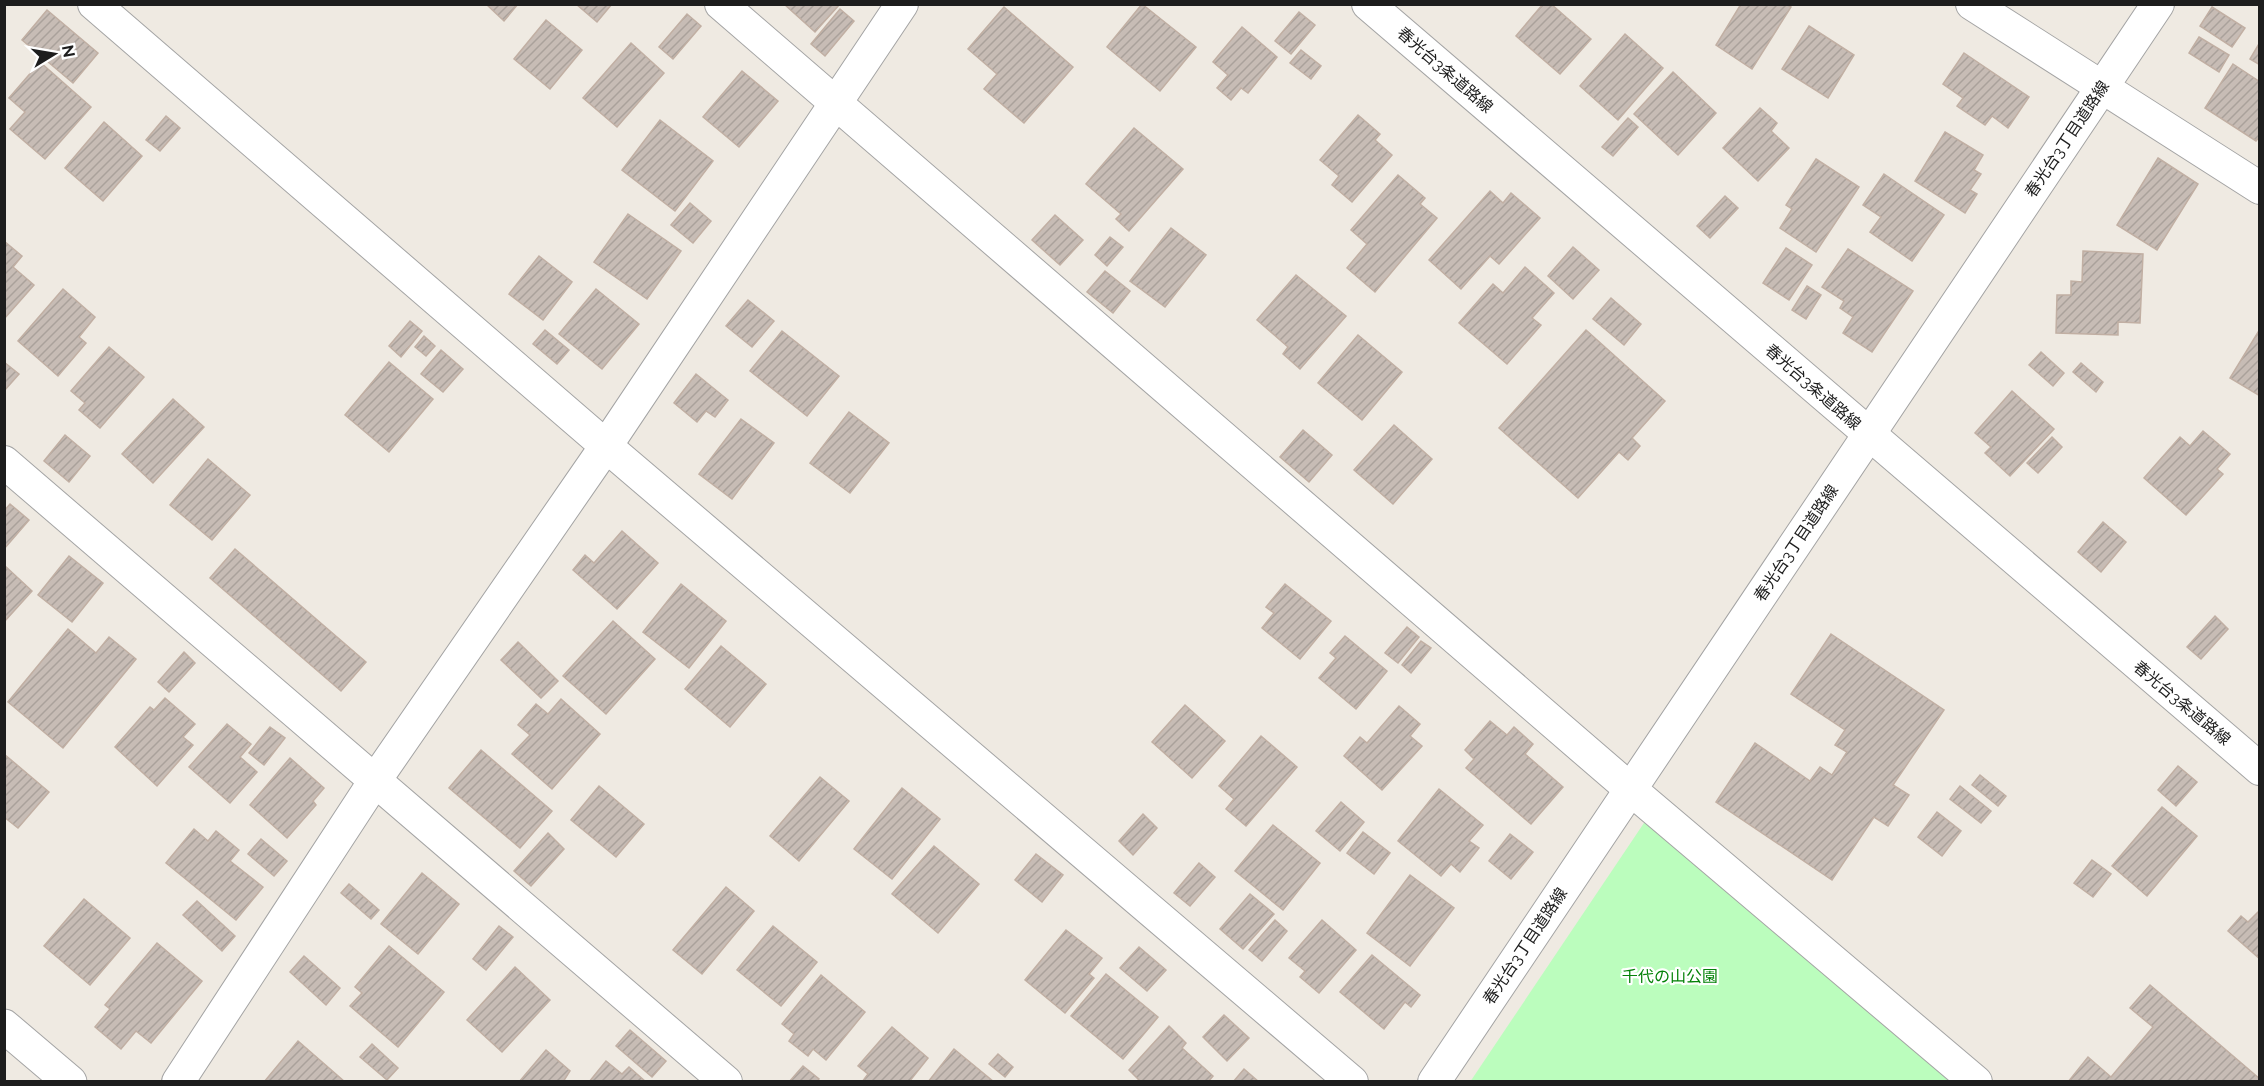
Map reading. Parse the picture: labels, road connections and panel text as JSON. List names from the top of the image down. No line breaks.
{"streets":{"street":["春光台3条道路線","春光台3丁目道路線"]},"crossings":[["春光台3条道路線","春光台3丁目道路線"]],"parks":["千代の山公園"],"north":"right"}
